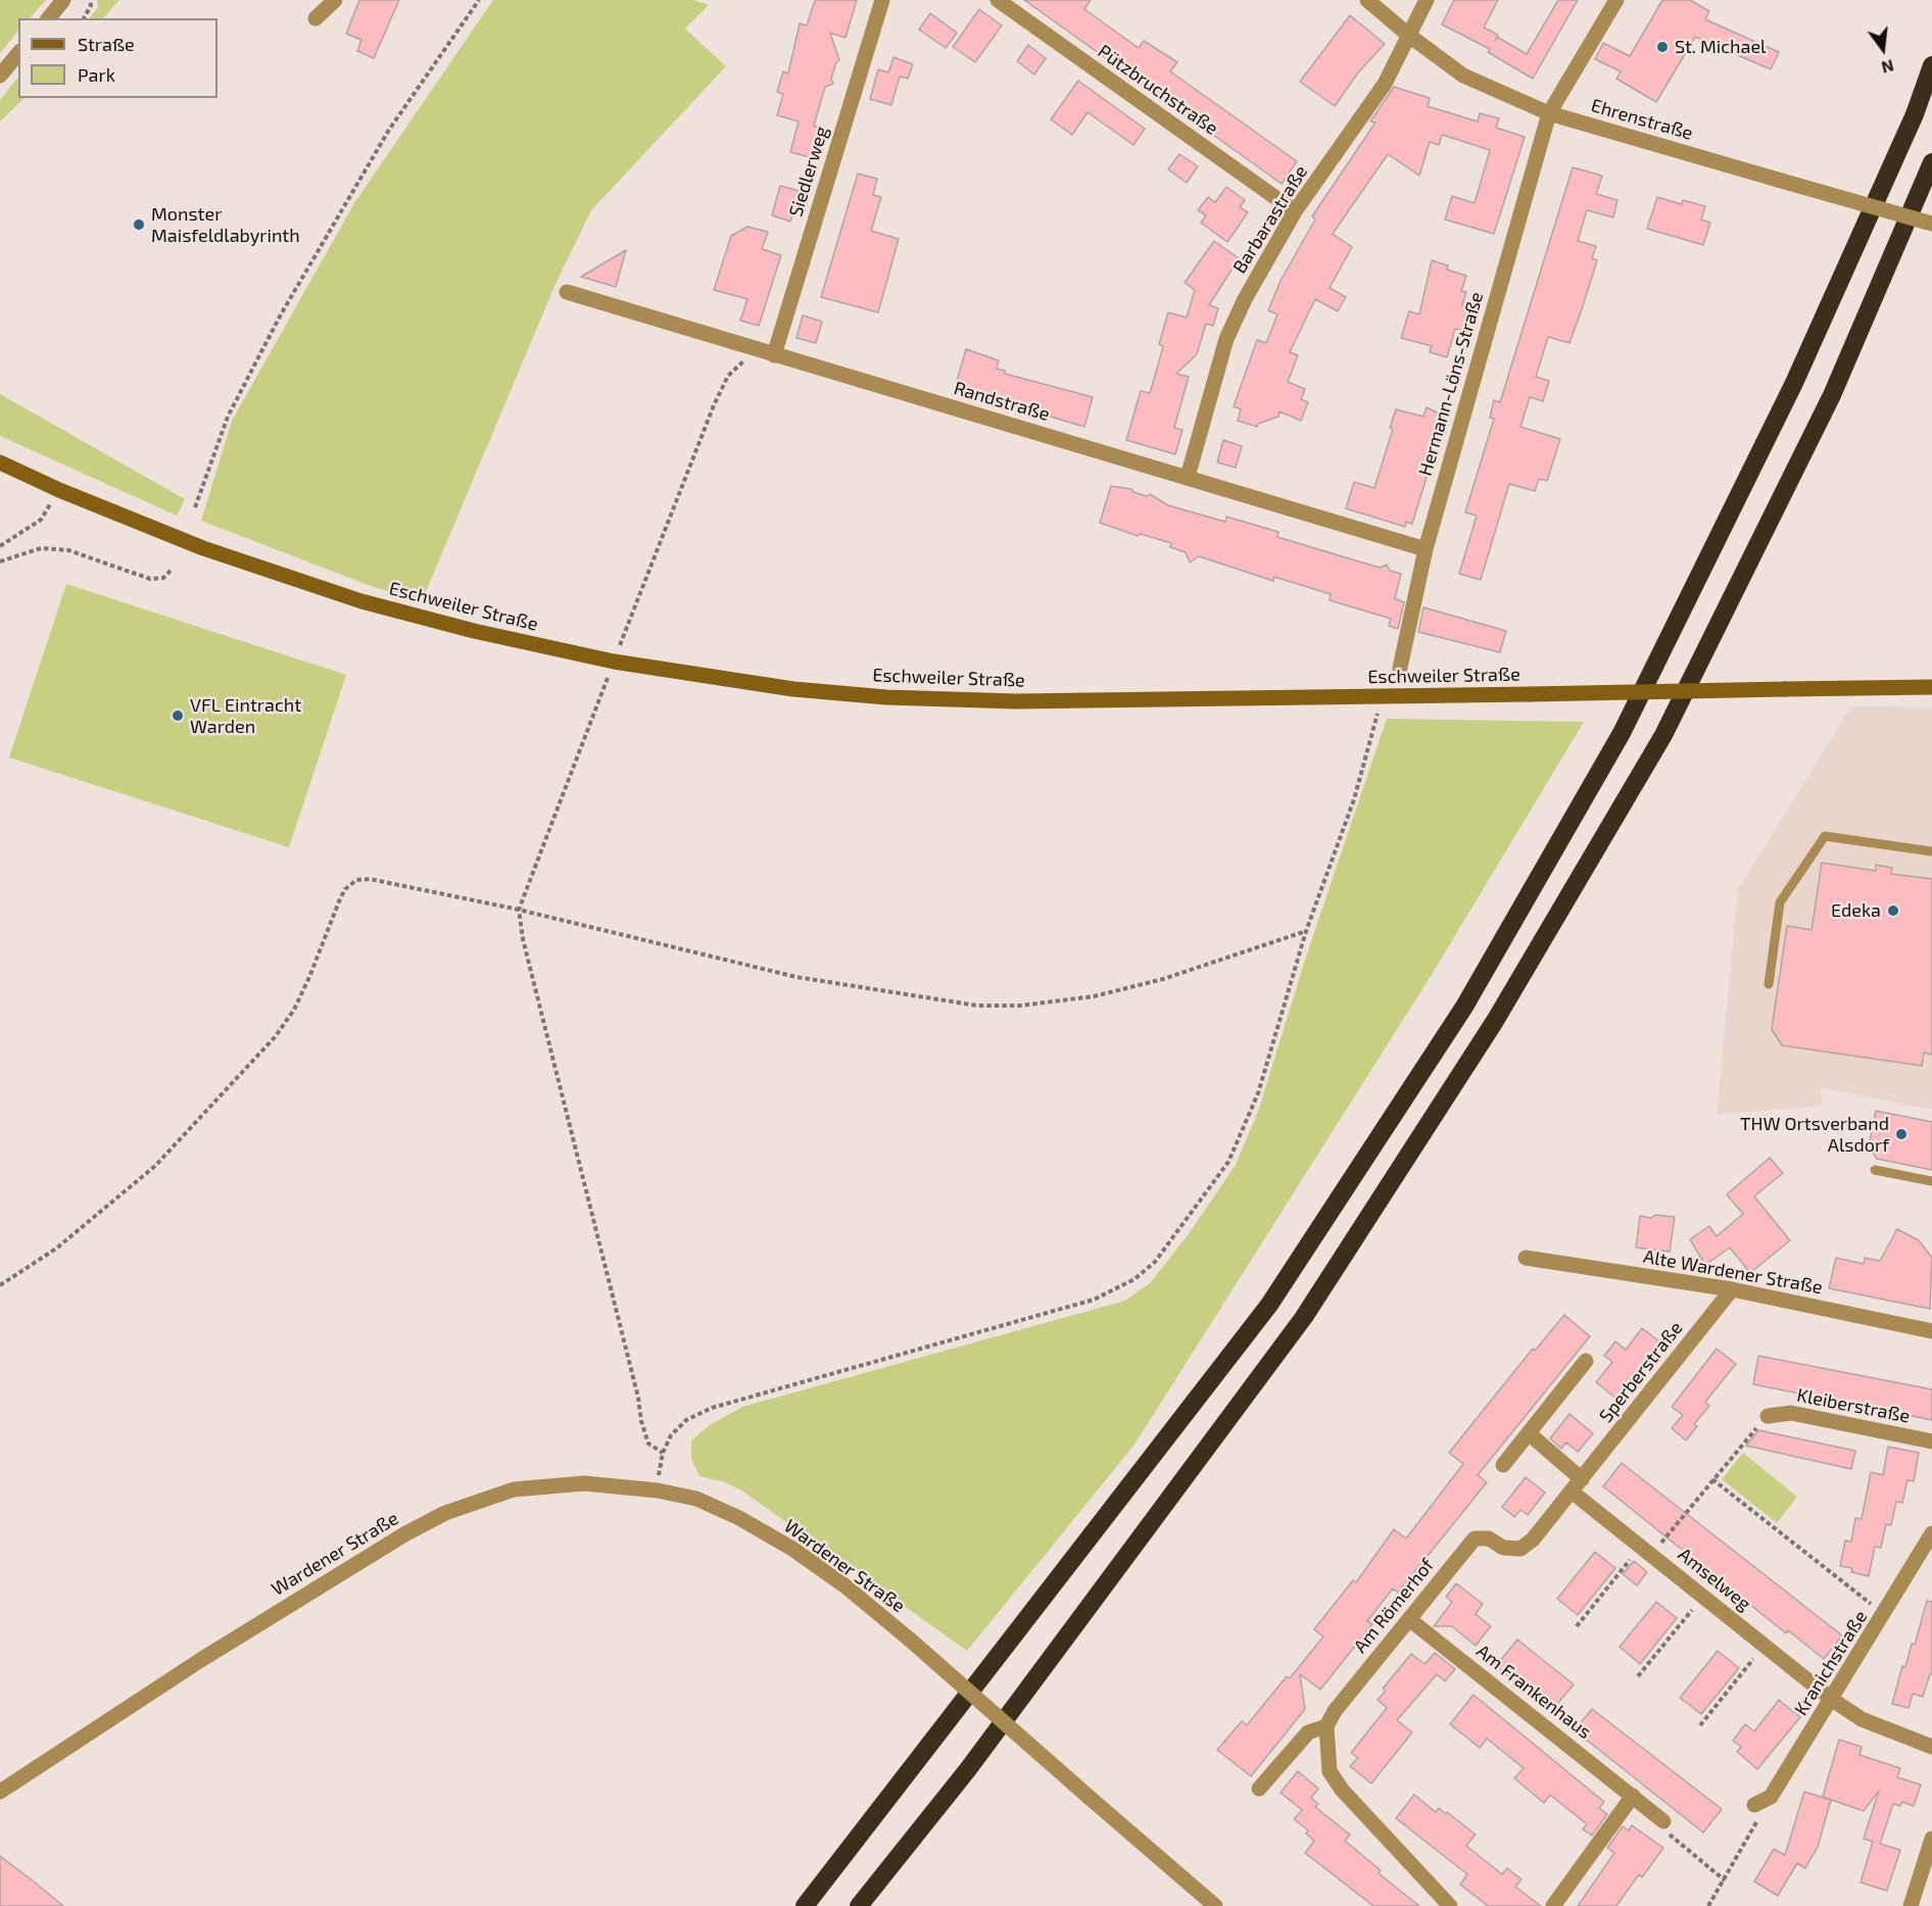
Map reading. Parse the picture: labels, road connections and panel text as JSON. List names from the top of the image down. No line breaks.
{"streets":{"street":["Pützbruchstraße","Ehrenstraße","Siedlerweg","Barbarastraße","Hermann-Löns-Straße","Randstraße","Eschweiler Straße","Alte Wardener Straße","Sperberstraße","Kleiberstraße","Wardener Straße","Amselweg","Am Römerhof","Kranichstraße","Am Frankenhaus"]},"crossings":[["Pützbruchstraße","Barbarastraße"],["Ehrenstraße","Barbarastraße"],["Ehrenstraße","Hermann-Löns-Straße"],["Siedlerweg","Randstraße"],["Barbarastraße","Randstraße"],["Hermann-Löns-Straße","Randstraße"],["Alte Wardener Straße","Sperberstraße"],["Sperberstraße","Amselweg"],["Sperberstraße","Am Römerhof"],["Amselweg","Kranichstraße"],["Am Römerhof","Am Frankenhaus"]],"places":["St. Michael","Monster Maisfeldlabyrinth","VFL Eintracht Warden","Edeka","THW Ortsverband Alsdorf"],"legend":["Straße","Park"],"north":"bottom"}
